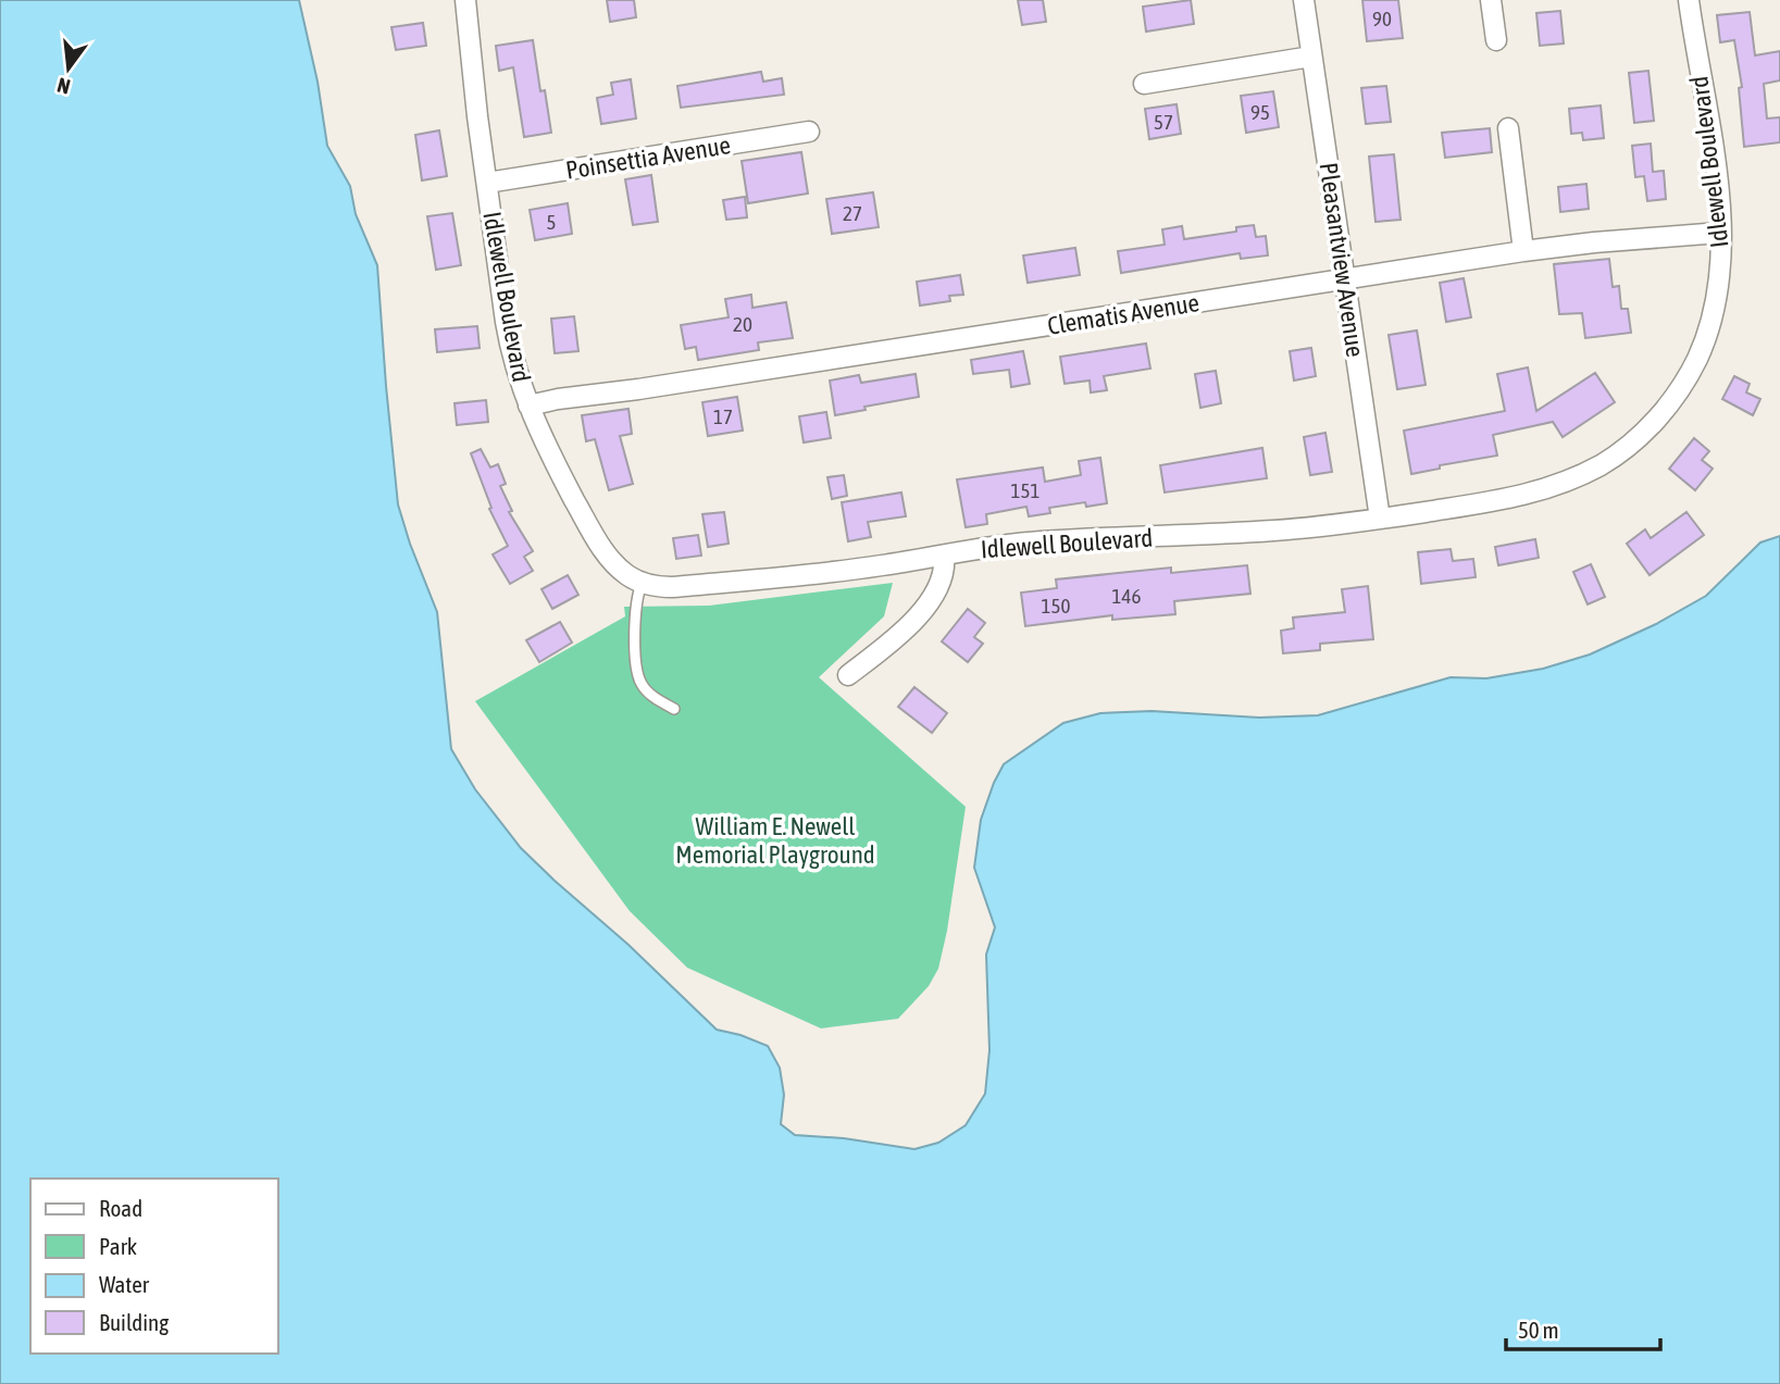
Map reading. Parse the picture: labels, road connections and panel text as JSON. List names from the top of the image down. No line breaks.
{"streets":{"street":["Poinsettia Avenue","Idlewell Boulevard","Pleasantview Avenue","Clematis Avenue"]},"crossings":[["Poinsettia Avenue","Idlewell Boulevard"],["Idlewell Boulevard","Pleasantview Avenue"],["Idlewell Boulevard","Clematis Avenue"],["Pleasantview Avenue","Clematis Avenue"]],"parks":["William E. Newell Memorial Playground"],"house_numbers":["90","95","57","27","5","20","17","151","146","150"],"legend":["Road","Park","Water","Building"],"scale_bar":"50 m","north":"bottom"}
